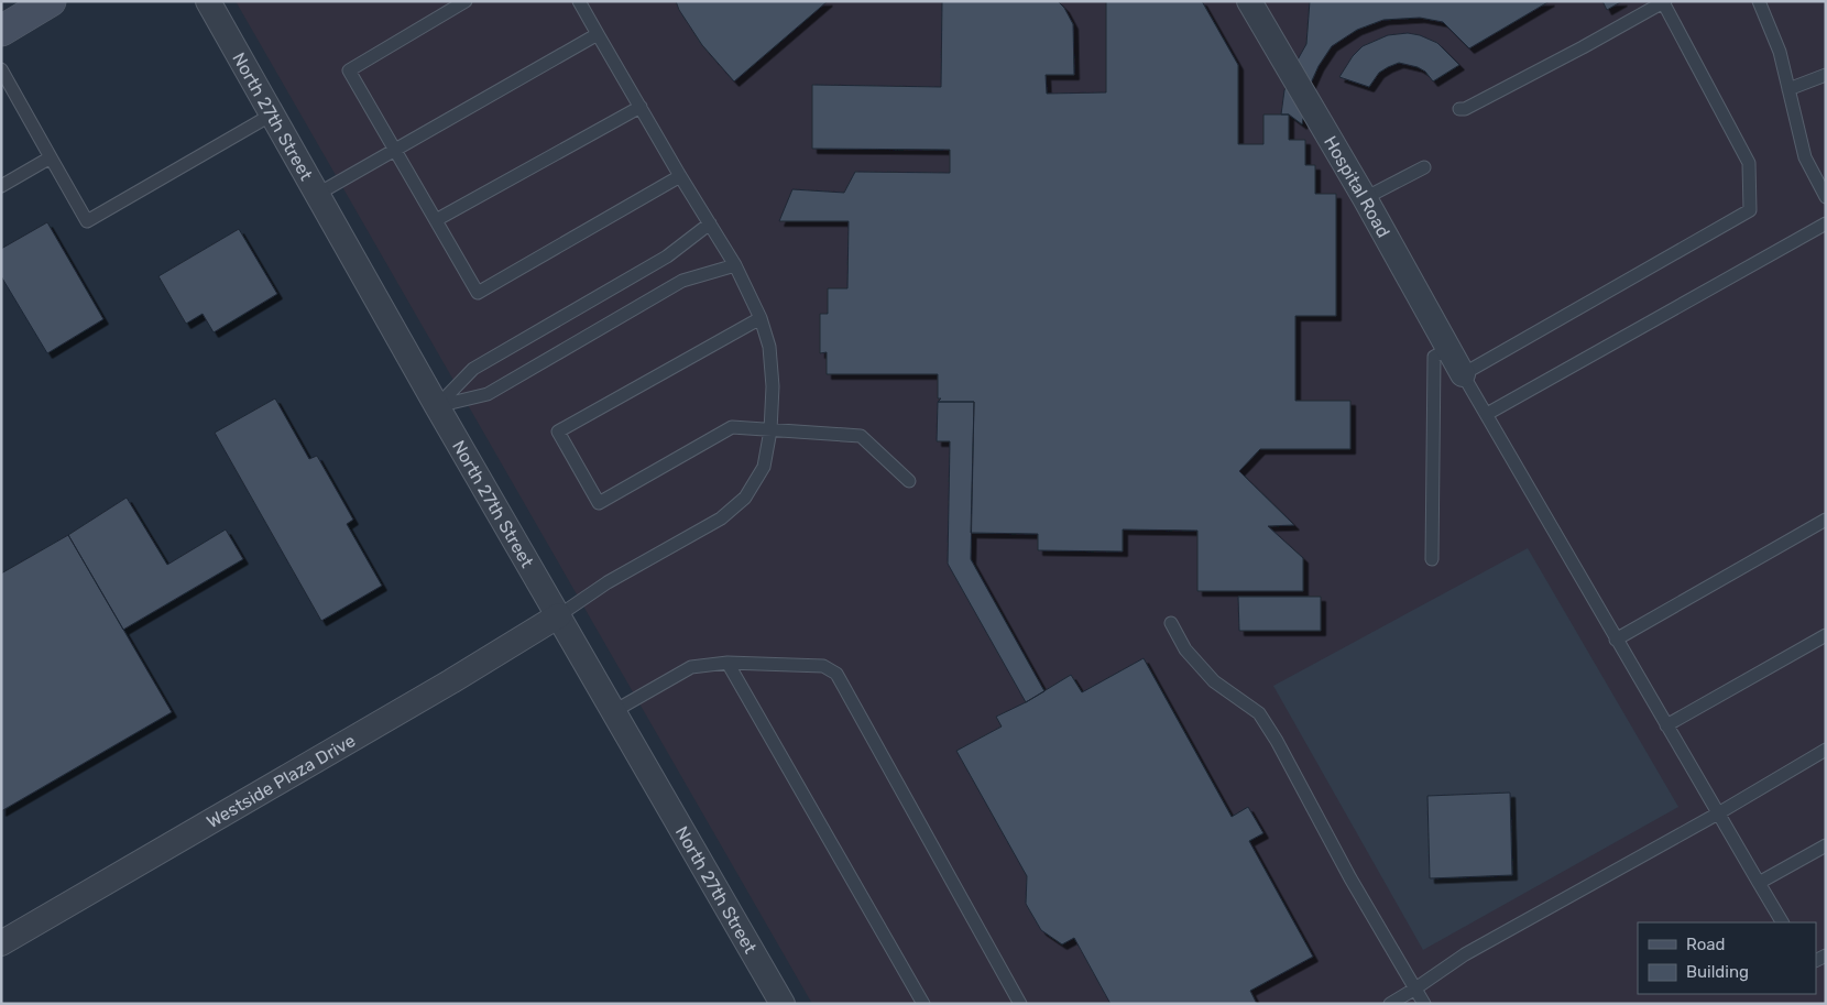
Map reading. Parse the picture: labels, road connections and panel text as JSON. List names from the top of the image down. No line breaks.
{"streets":{"street":["North 27th Street","Hospital Road","Westside Plaza Drive"]},"crossings":[["North 27th Street","Westside Plaza Drive"]],"legend":["Road","Building"]}
